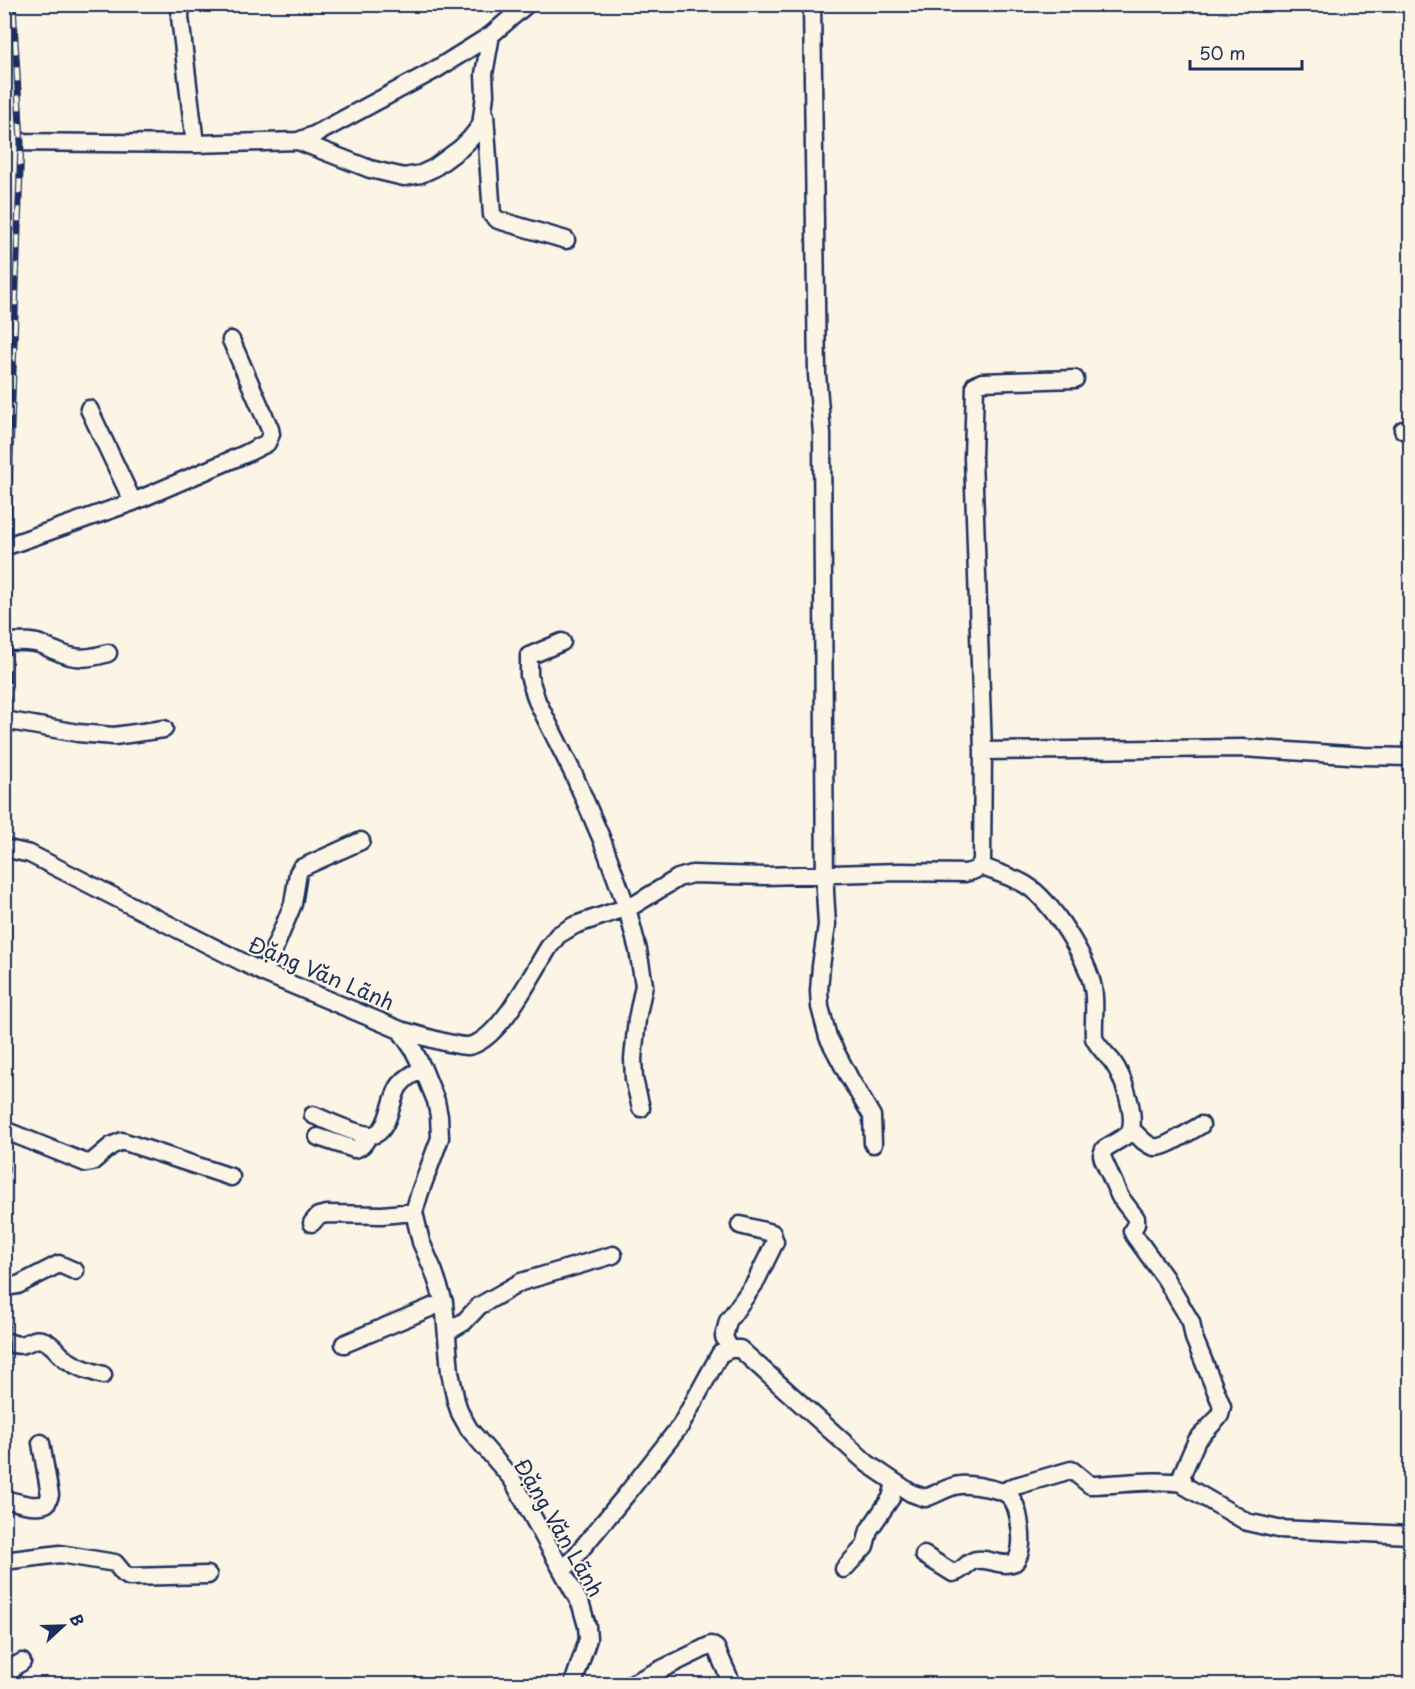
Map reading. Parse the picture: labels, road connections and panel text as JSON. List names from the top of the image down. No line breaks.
{"streets":{"street":["Đặng Văn Lãnh"]},"scale_bar":"50 m","north":"right"}
